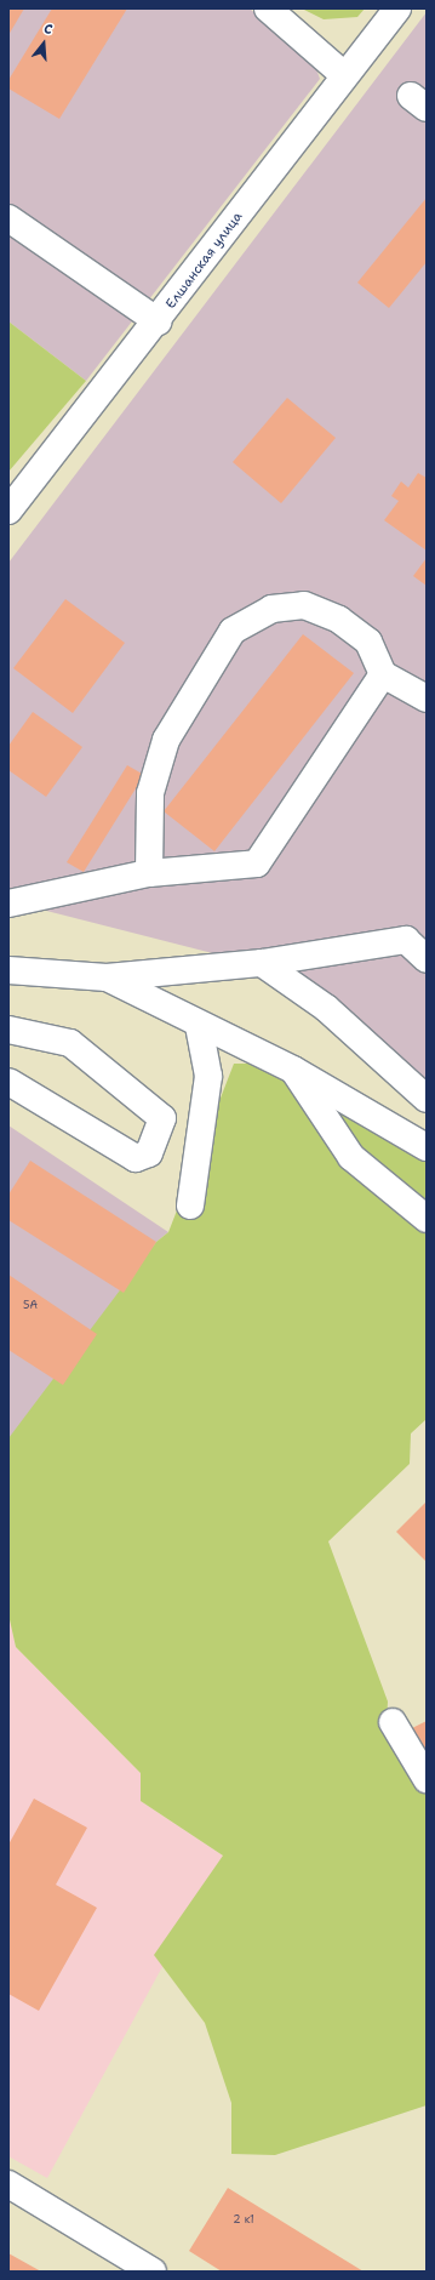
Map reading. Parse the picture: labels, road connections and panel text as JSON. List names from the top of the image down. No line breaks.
{"streets":{"street":["Елшанская улица"]},"house_numbers":["5А","2 к1"],"north":"top"}
